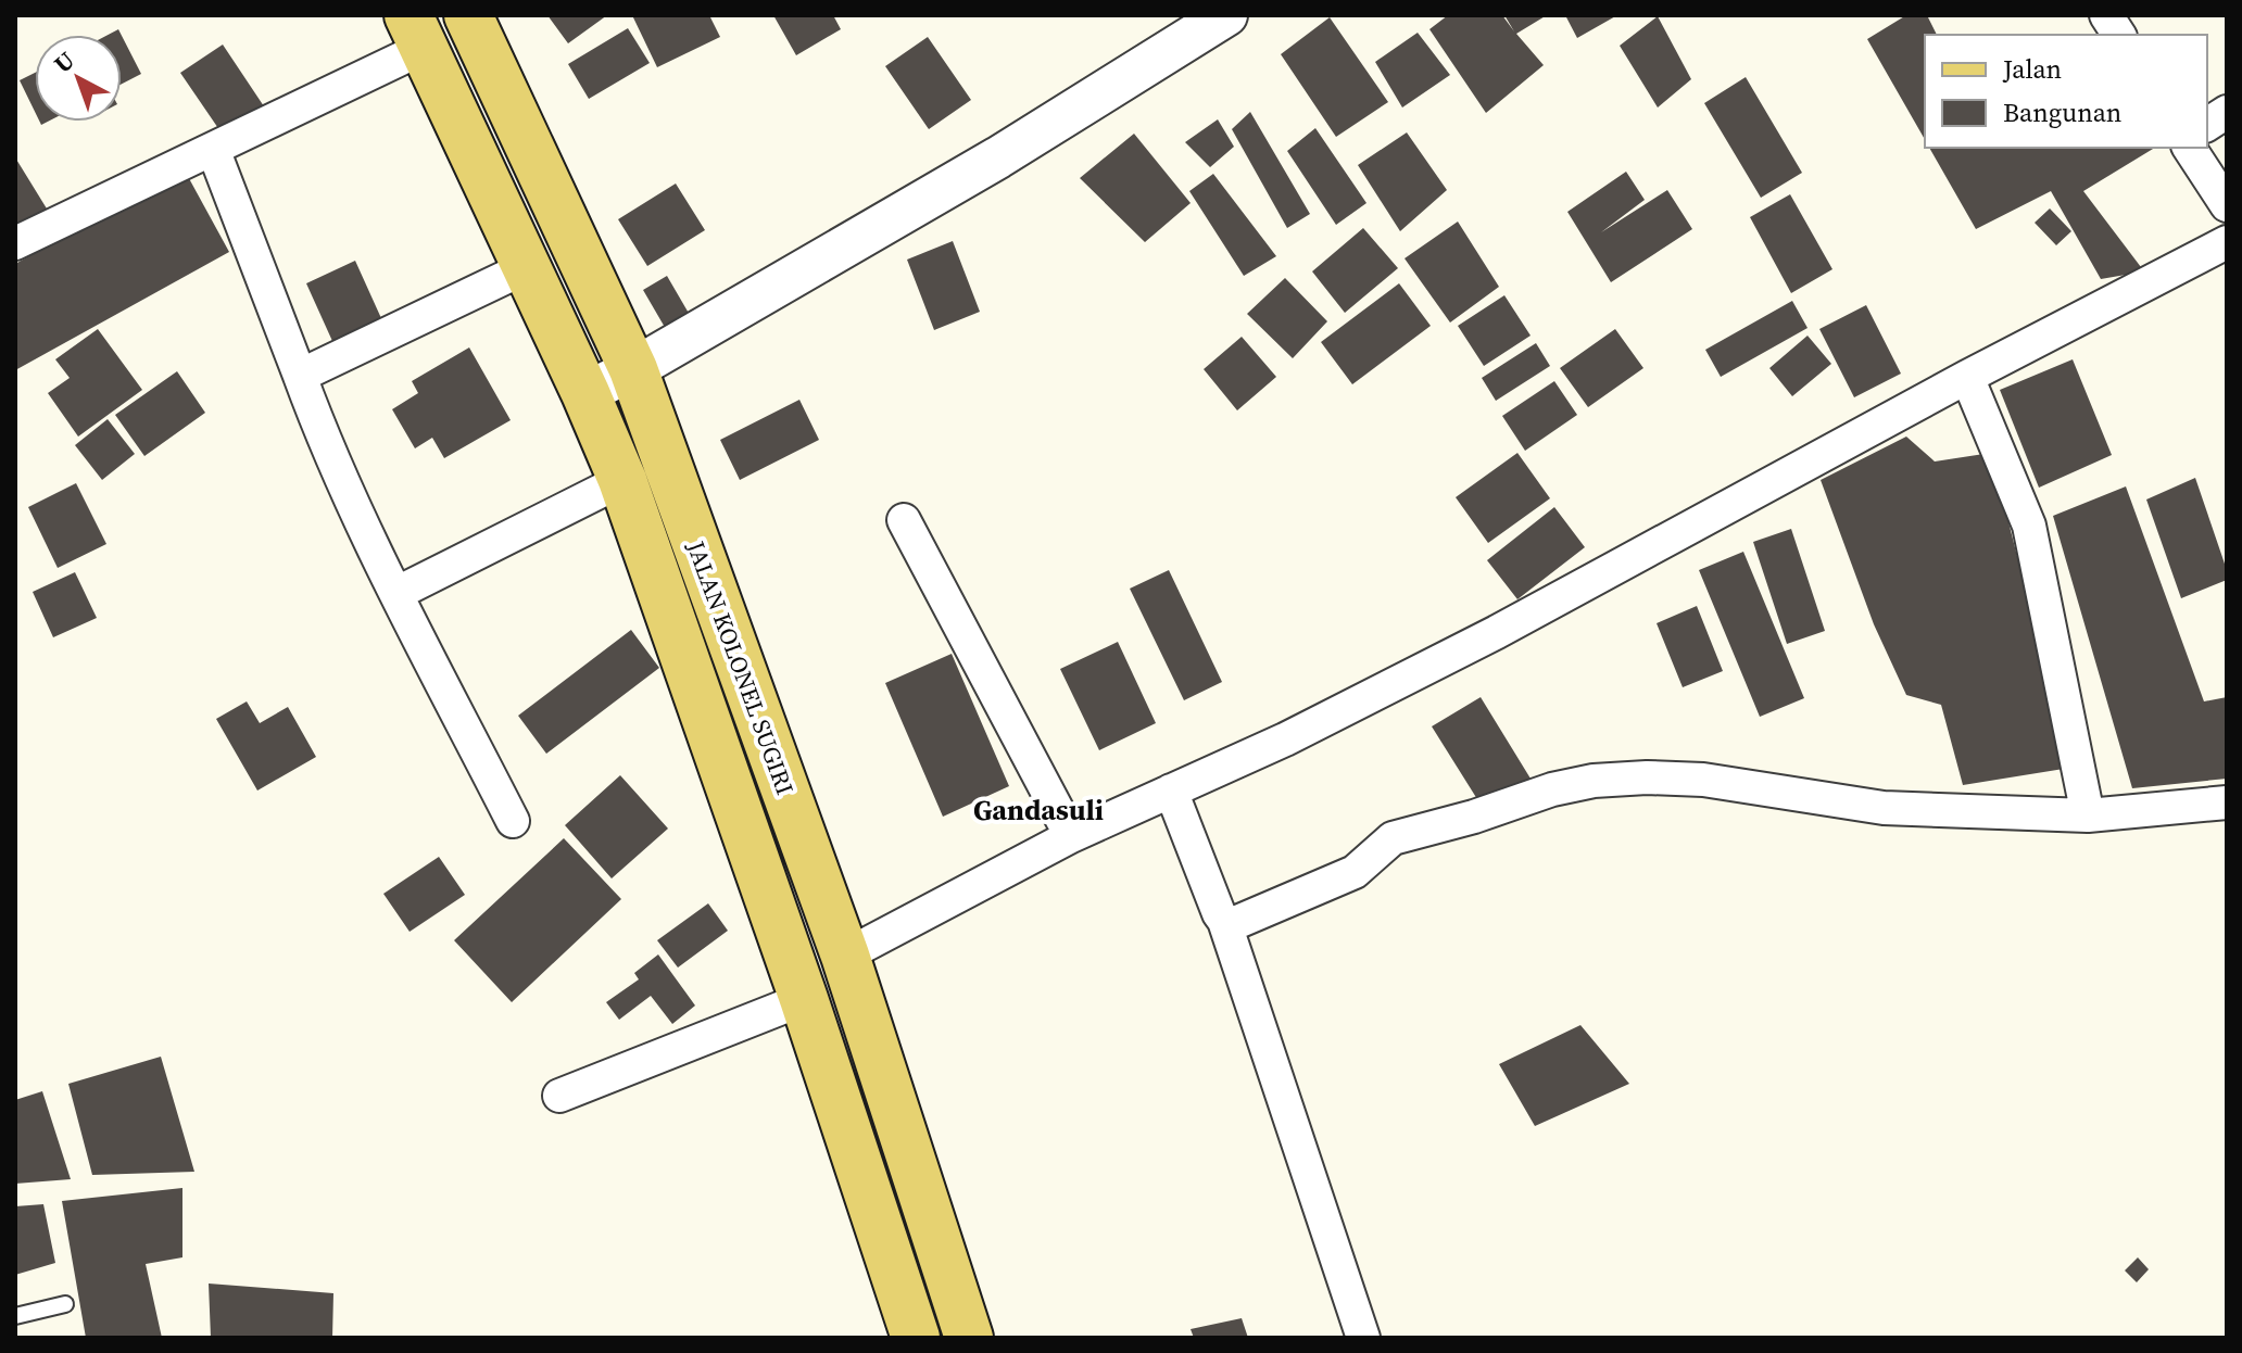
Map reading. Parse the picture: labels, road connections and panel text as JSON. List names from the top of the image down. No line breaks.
{"streets":{"main road":["JALAN KOLONEL SUGIRI"]},"districts":["Gandasuli"],"legend":["Jalan","Bangunan"],"north":"top left"}
